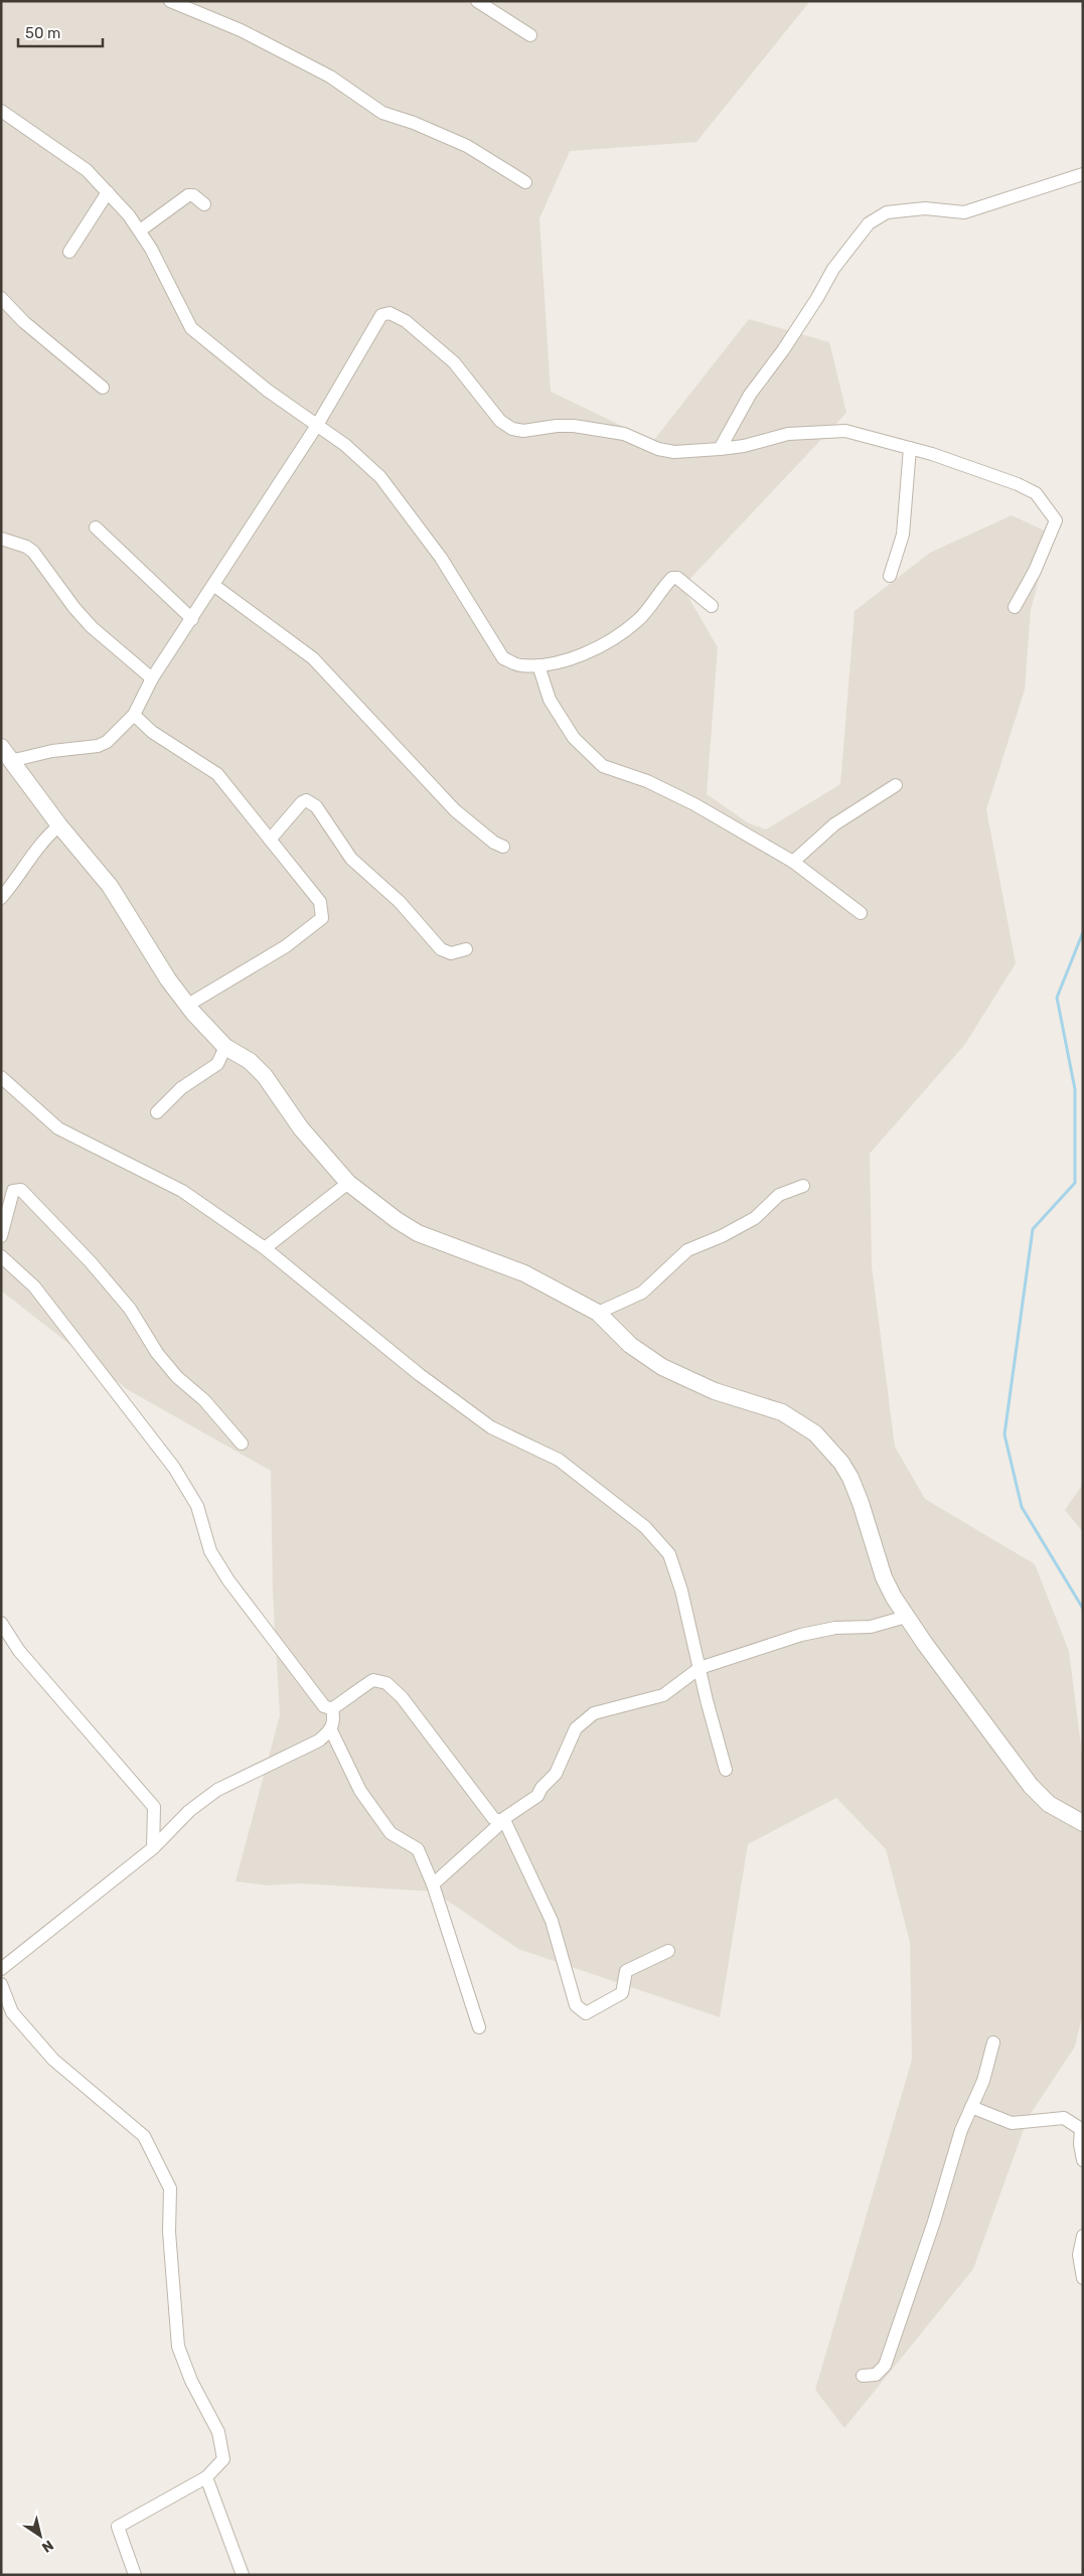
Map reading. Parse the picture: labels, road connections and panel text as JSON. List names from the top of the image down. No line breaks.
{"scale_bar":"50 m","north":"bottom right"}
